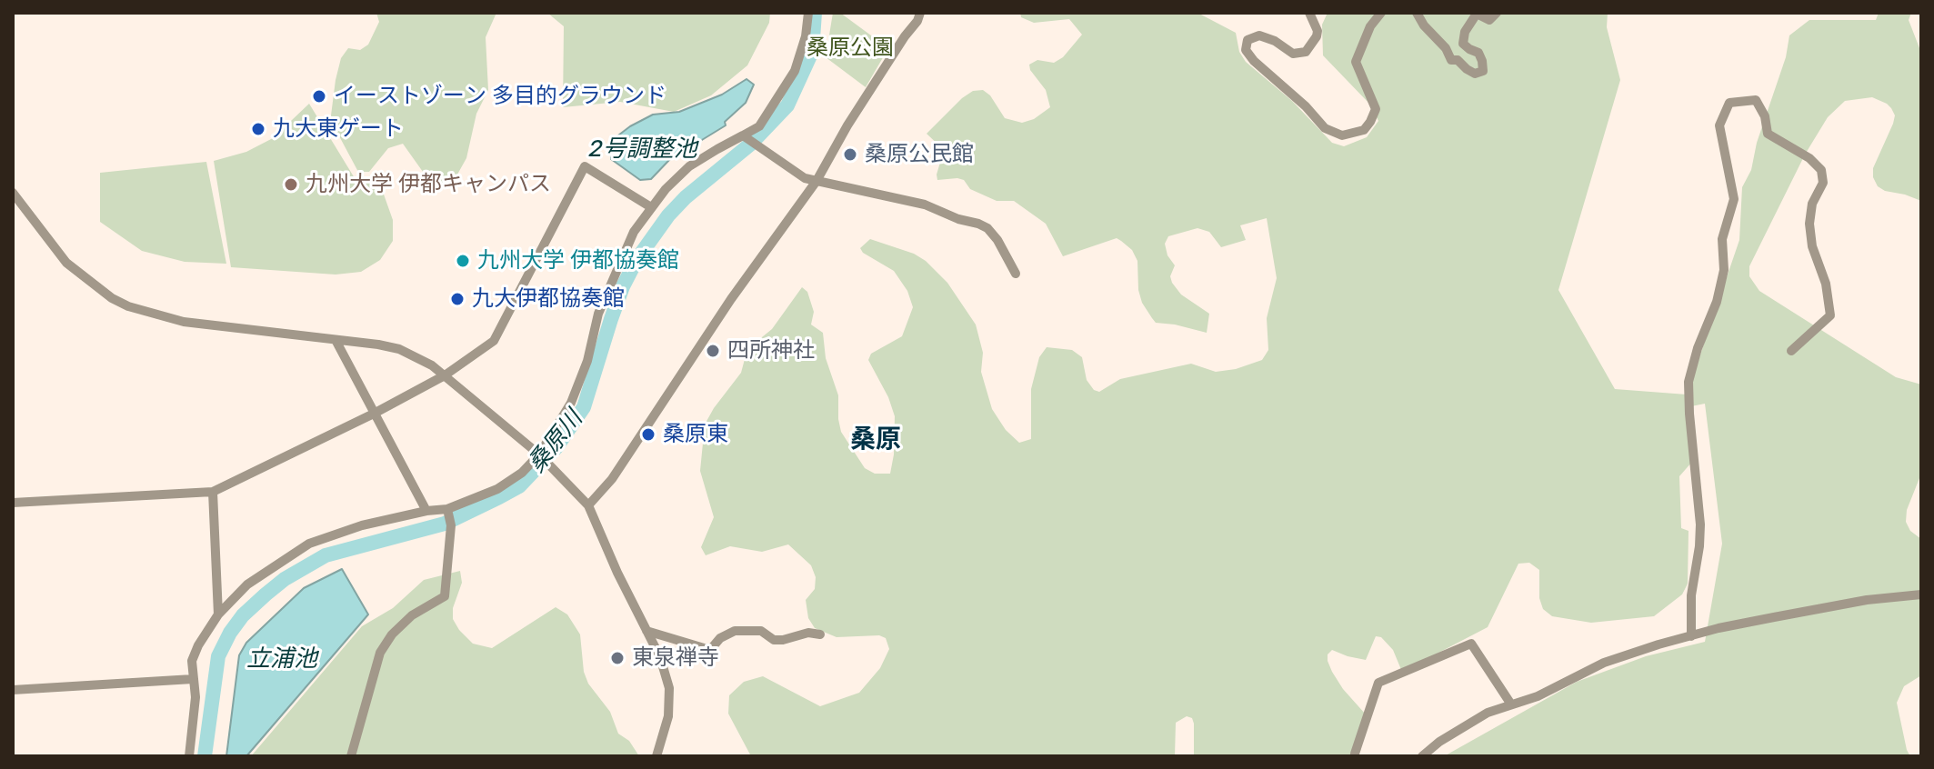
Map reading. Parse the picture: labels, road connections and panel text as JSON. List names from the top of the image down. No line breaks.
{"districts":["桑原"],"water":["2号調整池","桑原川","立浦池"],"parks":["桑原公園"],"places":["イーストゾーン 多目的グラウンド","九大東ゲート","桑原公民館","九州大学 伊都キャンパス","九州大学 伊都協奏館","九大伊都協奏館","四所神社","桑原東","東泉禅寺"]}
